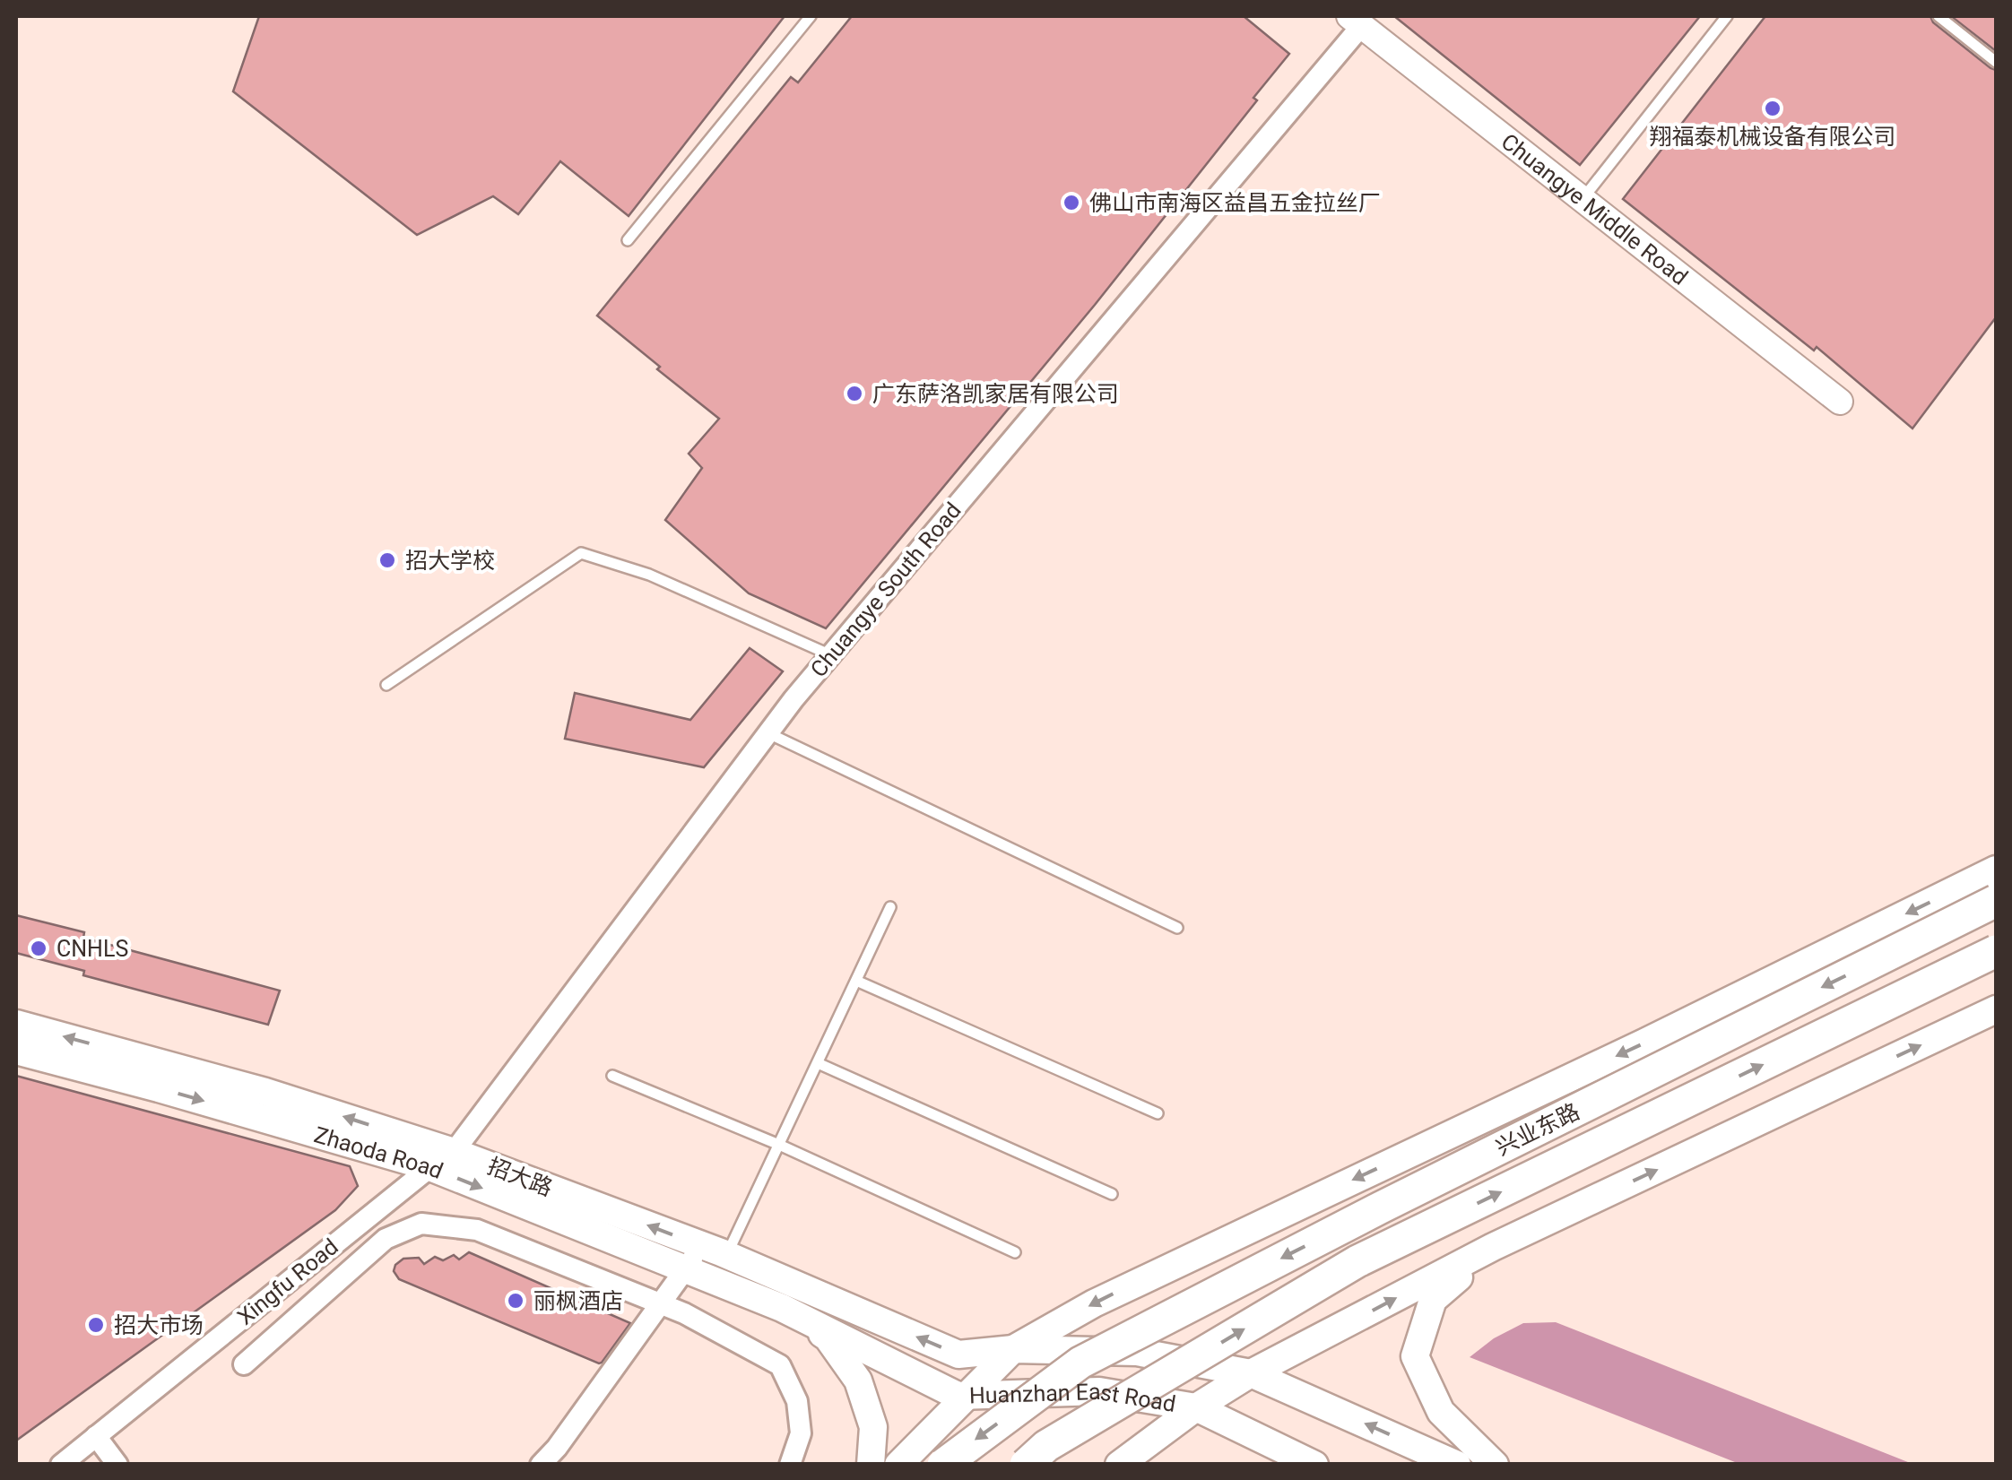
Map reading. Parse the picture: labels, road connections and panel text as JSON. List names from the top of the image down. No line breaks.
{"streets":{"main road":["Zhaoda Road","招大路","Huanzhan East Road"],"street":["Chuangye Middle Road","Chuangye South Road","Xingfu Road"]},"crossings":[["Chuangye Middle Road","Chuangye South Road"],["Chuangye South Road","Zhaoda Road"],["Chuangye South Road","招大路"],["Chuangye South Road","Xingfu Road"],["Zhaoda Road","Xingfu Road"],["Zhaoda Road","Huanzhan East Road"],["招大路","Huanzhan East Road"]],"one_way":["Zhaoda Road","招大路"],"places":["翔福泰机械设备有限公司","佛山市南海区益昌五金拉丝厂","广东萨洛凯家居有限公司","招大学校","CNHLS","丽枫酒店","招大市场"]}
